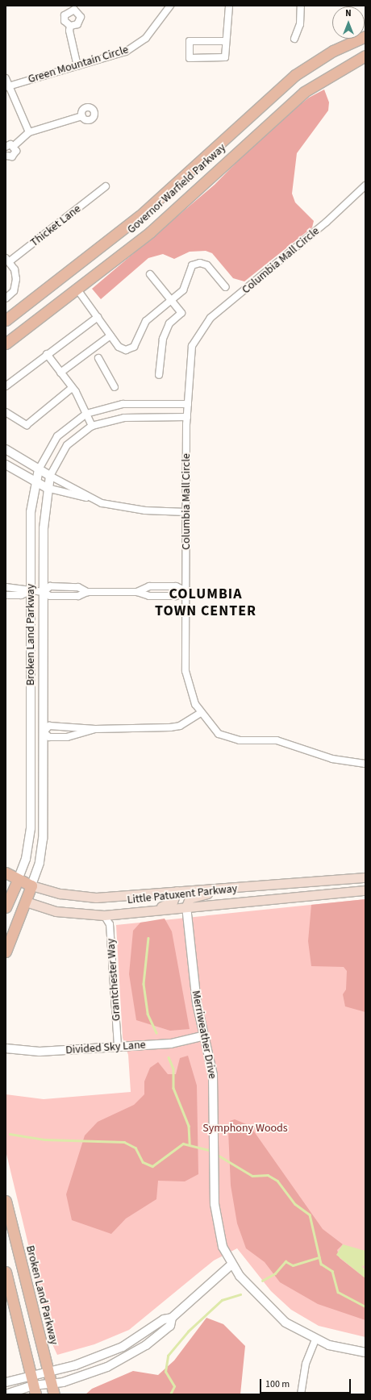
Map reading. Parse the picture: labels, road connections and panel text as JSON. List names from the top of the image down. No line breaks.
{"streets":{"main road":["Governor Warfield Parkway","Broken Land Parkway","Little Patuxent Parkway"],"street":["Green Mountain Circle","Thicket Lane","Columbia Mall Circle","Grantchester Way","Merriweather Drive","Divided Sky Lane"]},"crossings":[["Columbia Mall Circle","Broken Land Parkway"],["Broken Land Parkway","Little Patuxent Parkway"],["Little Patuxent Parkway","Grantchester Way"],["Little Patuxent Parkway","Merriweather Drive"],["Grantchester Way","Divided Sky Lane"],["Merriweather Drive","Divided Sky Lane"]],"districts":["COLUMBIA TOWN CENTER"],"parks":["Symphony Woods"],"scale_bar":"100 m","north":"top"}
